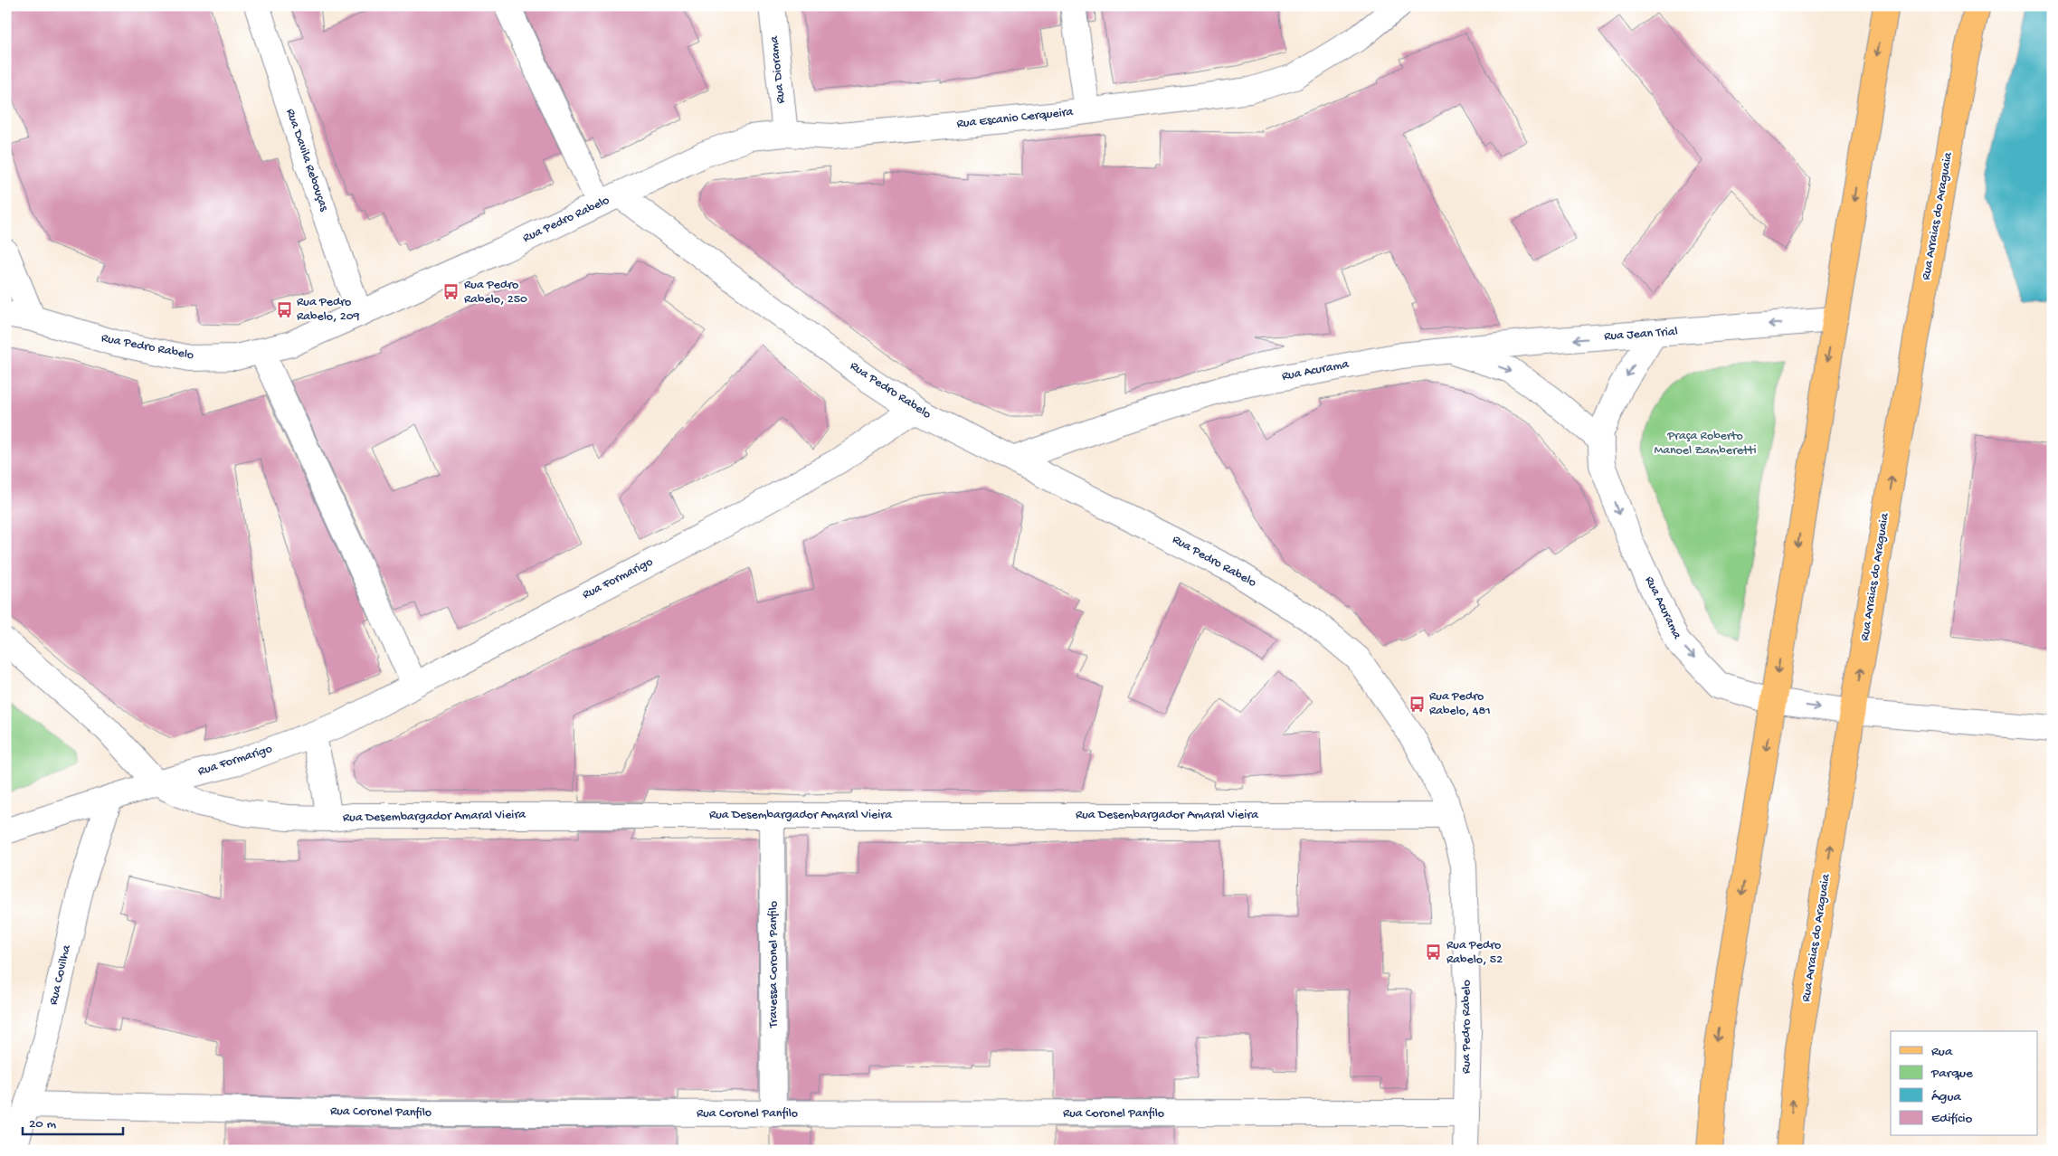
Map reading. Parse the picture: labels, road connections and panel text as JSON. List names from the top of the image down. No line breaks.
{"streets":{"main road":["Rua Arraias do Araguaia"],"street":["Rua Diorama","Rua Escanio Cerqueira","Rua Davila Rebouças","Rua Pedro Rabelo","Rua Jean Trial","Rua Acurama","Rua Formarigo","Rua Desembargador Amaral Vieira","Travessa Coronel Panfilo","Rua Covilha","Rua Coronel Panfilo"]},"crossings":[["Rua Diorama","Rua Escanio Cerqueira"],["Rua Escanio Cerqueira","Rua Pedro Rabelo"],["Rua Davila Rebouças","Rua Pedro Rabelo"],["Rua Arraias do Araguaia","Rua Acurama"],["Rua Pedro Rabelo","Rua Acurama"],["Rua Pedro Rabelo","Rua Formarigo"],["Rua Pedro Rabelo","Rua Desembargador Amaral Vieira"],["Rua Pedro Rabelo","Rua Coronel Panfilo"],["Rua Jean Trial","Rua Acurama"],["Rua Formarigo","Rua Desembargador Amaral Vieira"],["Rua Formarigo","Rua Covilha"],["Rua Desembargador Amaral Vieira","Travessa Coronel Panfilo"],["Travessa Coronel Panfilo","Rua Coronel Panfilo"],["Rua Covilha","Rua Coronel Panfilo"]],"one_way":["Rua Jean Trial","Rua Acurama"],"parks":["Praça Roberto Manoel Zamberetti"],"places":{"bus stop":["Rua Pedro Rabelo, 250","Rua Pedro Rabelo, 209","Rua Pedro Rabelo, 481","Rua Pedro Rabelo, 52"]},"legend":["Rua","Parque","Água","Edifício"],"scale_bar":"20 m"}
